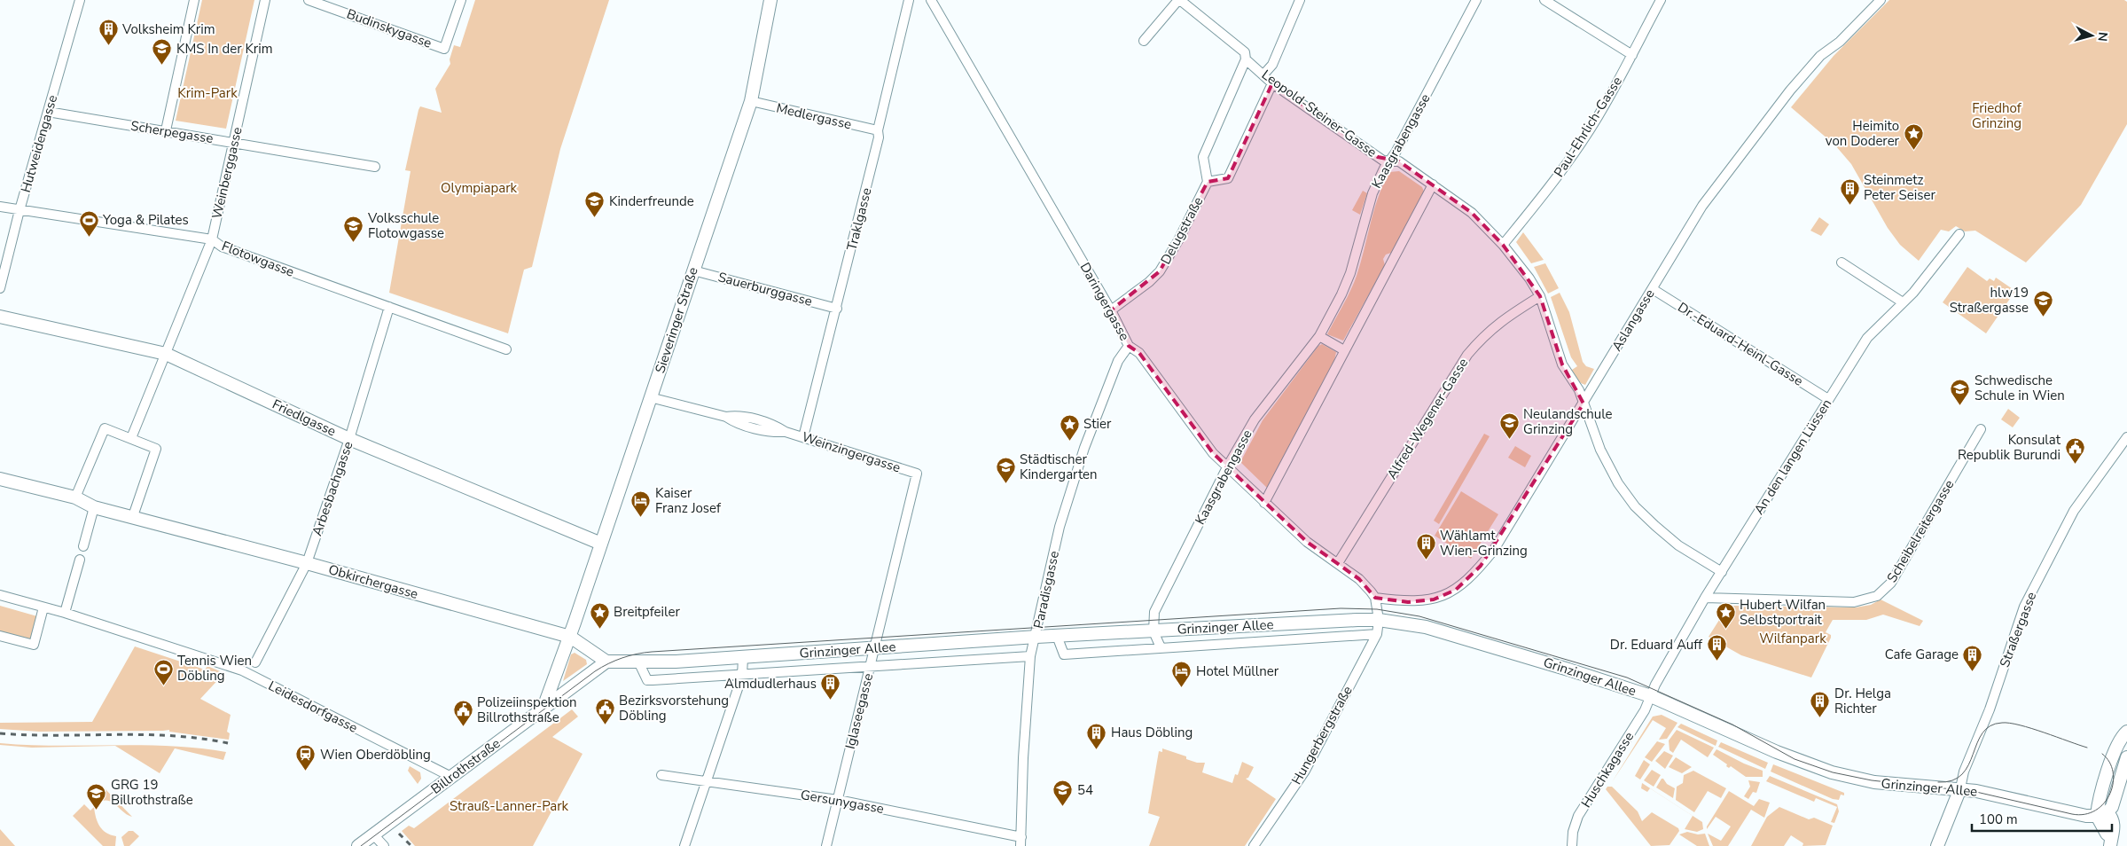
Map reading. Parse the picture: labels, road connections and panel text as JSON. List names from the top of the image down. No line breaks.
{"streets":{"street":["Budinskygasse","Leopold-Steiner-Gasse","Medlergasse","Paul-Ehrlich-Gasse","Scherpegasse","Kaasgrabengasse","Hutweidengasse","Weinberggasse","Traklgasse","Delugstraße","Flotowgasse","Sauerburggasse","Daringergasse","Sieveringer Straße","Aslangasse","Dr.-Eduard-Heinl-Gasse","Friedlgasse","Alfred-Wegener-Gasse","Weinzingergasse","An den langen Lüssen","Arbesbachgasse","Scheibelreitergasse","Obkirchergasse","Paradisgasse","Grinzinger Allee","Straßergasse","Leidesdorfgasse","Iglaseegasse","Hungerbergstraße","Billrothstraße","Huschkagasse","Gersunygasse"]},"crossings":[["Leopold-Steiner-Gasse","Paul-Ehrlich-Gasse"],["Leopold-Steiner-Gasse","Kaasgrabengasse"],["Leopold-Steiner-Gasse","Delugstraße"],["Leopold-Steiner-Gasse","Aslangasse"],["Leopold-Steiner-Gasse","Alfred-Wegener-Gasse"],["Leopold-Steiner-Gasse","An den langen Lüssen"],["Medlergasse","Traklgasse"],["Medlergasse","Sieveringer Straße"],["Scherpegasse","Hutweidengasse"],["Scherpegasse","Weinberggasse"],["Kaasgrabengasse","Daringergasse"],["Kaasgrabengasse","Grinzinger Allee"],["Hutweidengasse","Flotowgasse"],["Weinberggasse","Flotowgasse"],["Weinberggasse","Friedlgasse"],["Traklgasse","Sauerburggasse"],["Traklgasse","Weinzingergasse"],["Delugstraße","Daringergasse"],["Flotowgasse","Arbesbachgasse"],["Sauerburggasse","Sieveringer Straße"],["Daringergasse","Aslangasse"],["Daringergasse","Alfred-Wegener-Gasse"],["Daringergasse","Paradisgasse"],["Sieveringer Straße","Friedlgasse"],["Sieveringer Straße","Weinzingergasse"],["Sieveringer Straße","Obkirchergasse"],["Aslangasse","Dr.-Eduard-Heinl-Gasse"],["Dr.-Eduard-Heinl-Gasse","An den langen Lüssen"],["Friedlgasse","Arbesbachgasse"],["Weinzingergasse","Iglaseegasse"],["An den langen Lüssen","Scheibelreitergasse"],["An den langen Lüssen","Grinzinger Allee"],["An den langen Lüssen","Huschkagasse"],["Arbesbachgasse","Obkirchergasse"],["Obkirchergasse","Grinzinger Allee"],["Paradisgasse","Grinzinger Allee"],["Paradisgasse","Gersunygasse"],["Grinzinger Allee","Straßergasse"],["Grinzinger Allee","Iglaseegasse"],["Grinzinger Allee","Hungerbergstraße"],["Grinzinger Allee","Huschkagasse"],["Leidesdorfgasse","Billrothstraße"],["Iglaseegasse","Gersunygasse"]],"parks":["Krim-Park","Friedhof Grinzing","Olympiapark","Wilfanpark","Strauß-Lanner-Park"],"places":{"building":["Volksheim Krim","Steinmetz Peter Seiser","Wählamt Wien-Grinzing","Dr. Eduard Auff","Cafe Garage","Almdudlerhaus","Dr. Helga Richter","Haus Döbling"],"school or university":["KMS In der Krim","Kinderfreunde","Volksschule Flotowgasse","hlw19 Straßergasse","Schwedische Schule in Wien","Neulandschule Grinzing","Städtischer Kindergarten","54","GRG 19 Billrothstraße"],"place":["Heimito von Doderer","Stier","Breitpfeiler","Hubert Wilfan Selbstportrait"],"sports":["Yoga & Pilates","Tennis Wien Döbling"],"public building":["Konsulat Republik Burundi","Bezirksvorstehung Döbling","Polizeiinspektion Billrothstraße"],"hotel":["Kaiser Franz Josef","Hotel Müllner"],"station":["Wien Oberdöbling"]},"scale_bar":"100 m","north":"right"}
